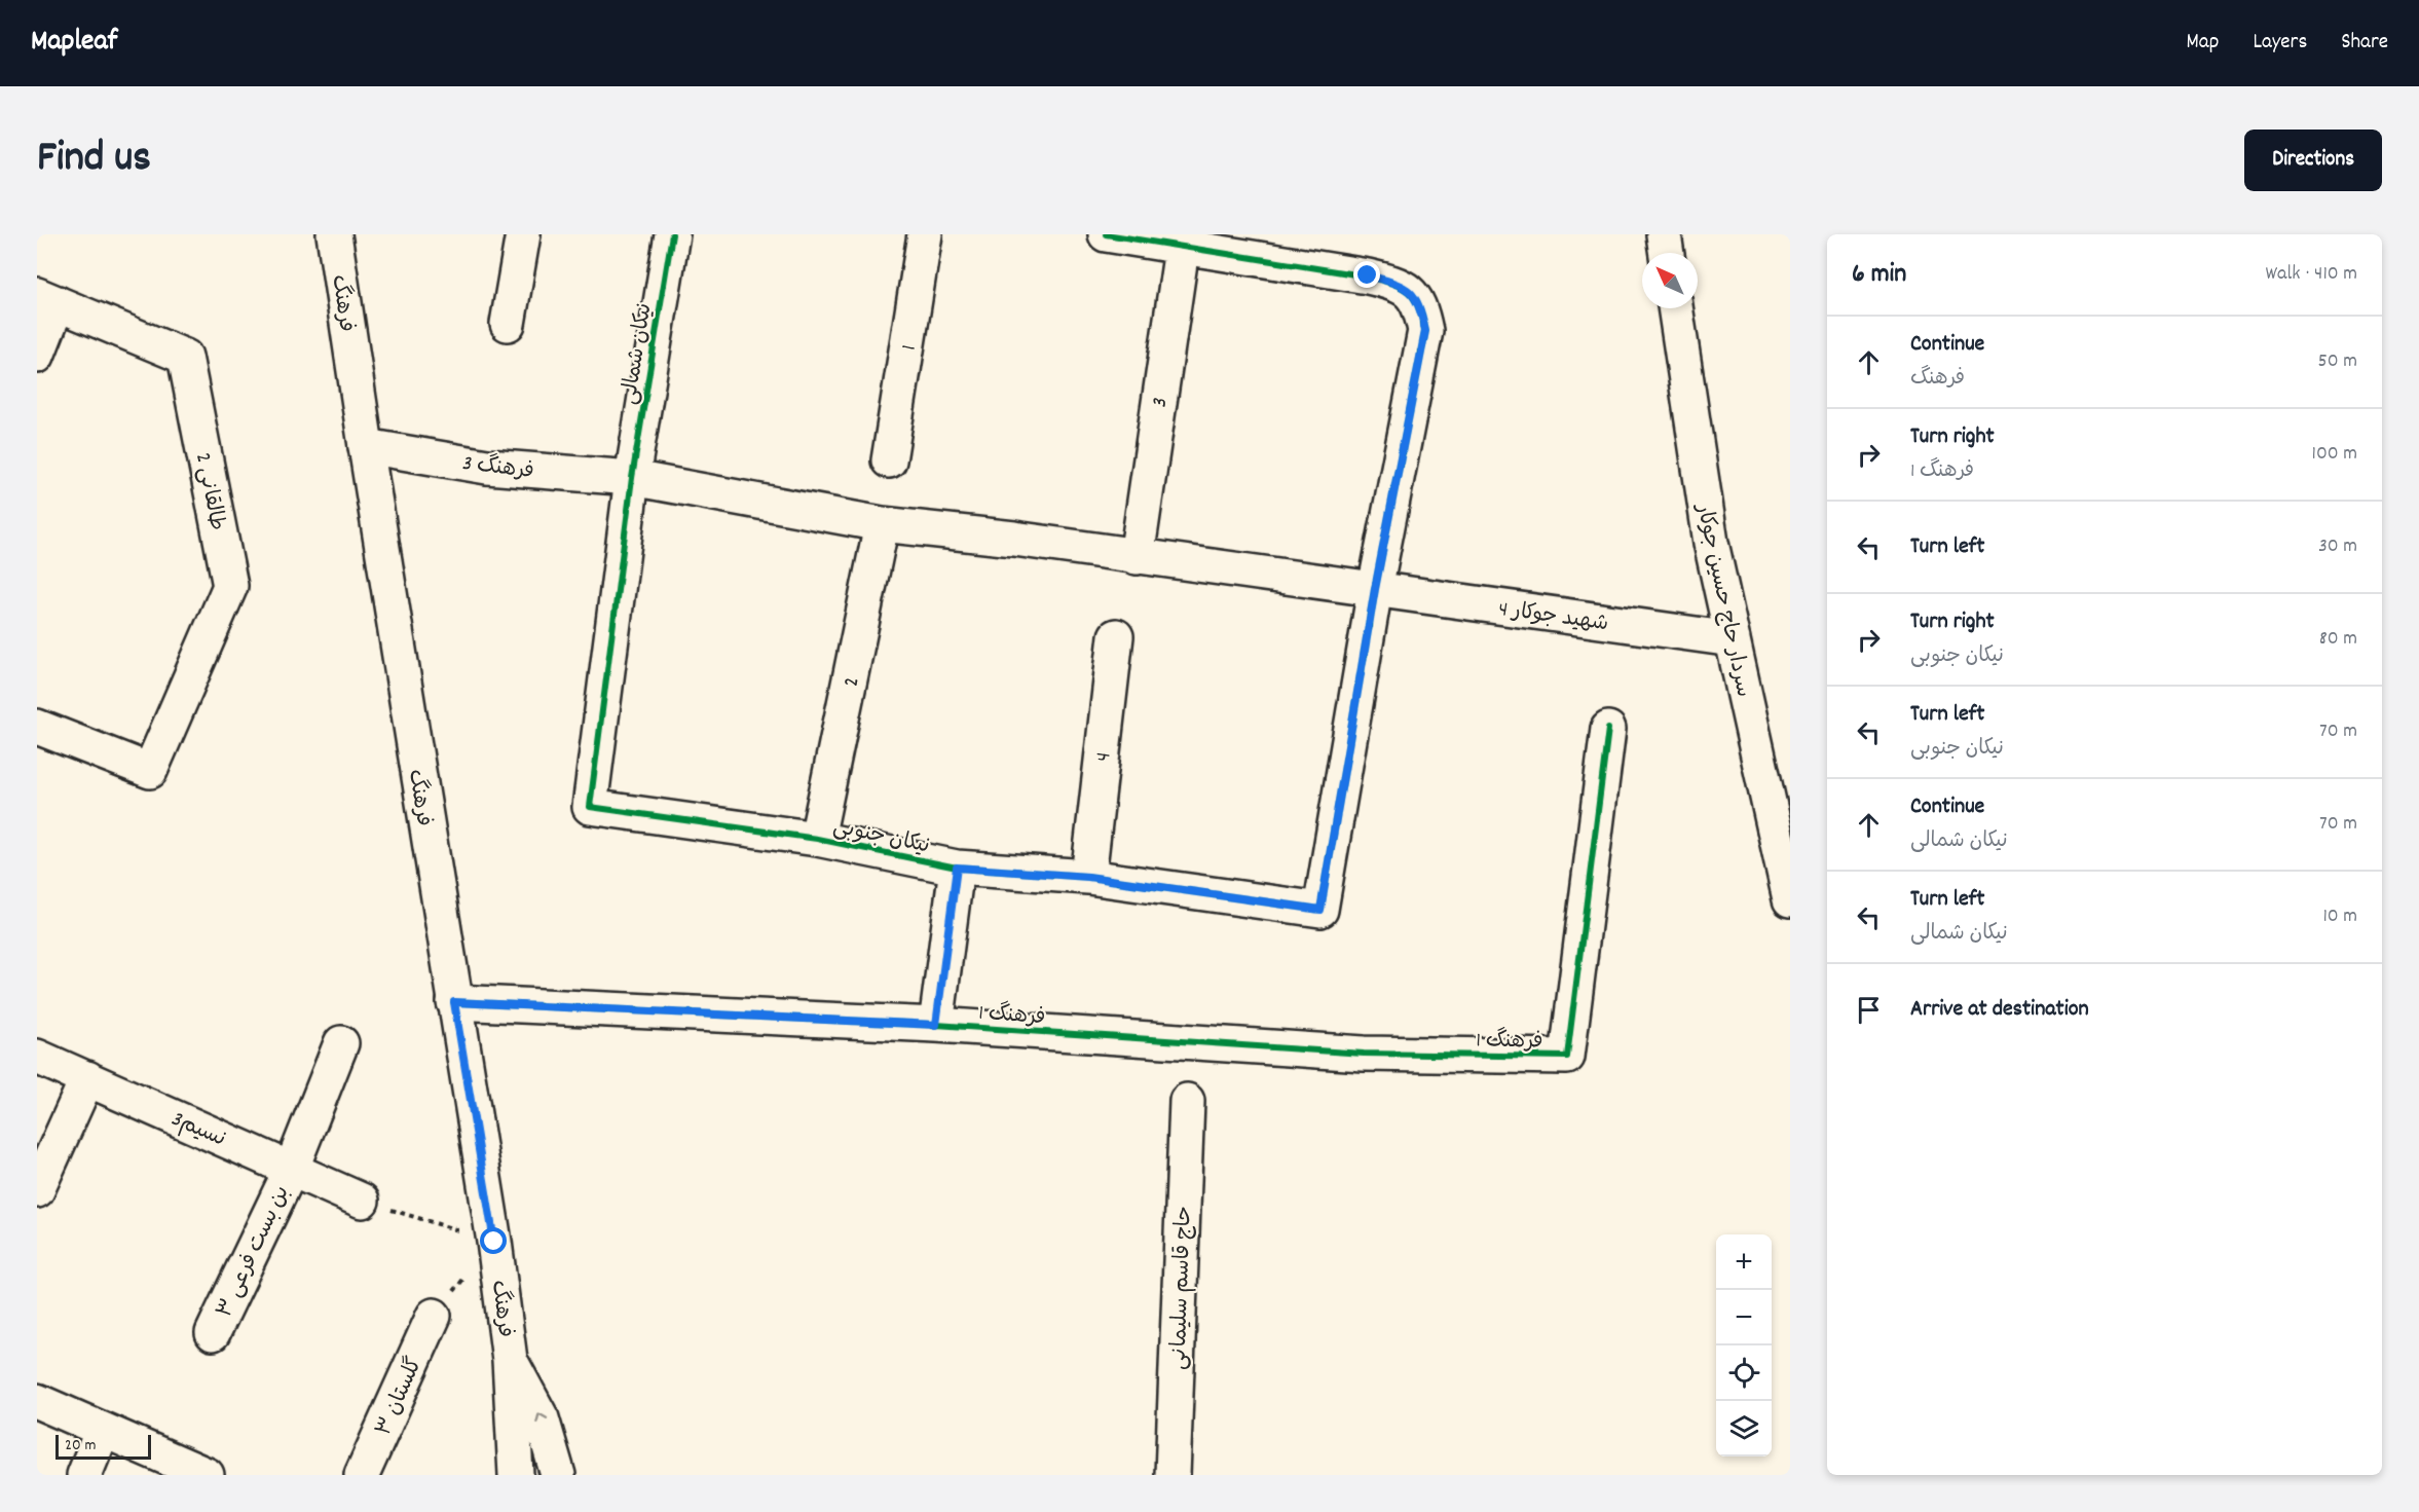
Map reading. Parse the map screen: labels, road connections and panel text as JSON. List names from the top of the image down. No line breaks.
{"streets":{"street":["فرهنگ","1","نیکان شمالی","3","فرهنگ 3","طالقانی 2","سردار حاج حسین جوکار","شهید جوکار 4","2","4","نیکان جنوبی","فرهنگ 1","نسیم3","بن بست فرعی ۳","حاج قاسم سلیمانی","گلستان ۳"]},"crossings":[["فرهنگ","فرهنگ 3"],["فرهنگ","فرهنگ 1"],["نیکان شمالی","فرهنگ 3"],["نیکان شمالی","نیکان جنوبی"],["3","شهید جوکار 4"],["فرهنگ 3","شهید جوکار 4"],["فرهنگ 3","2"],["فرهنگ 3","نیکان جنوبی"],["سردار حاج حسین جوکار","شهید جوکار 4"],["شهید جوکار 4","2"],["شهید جوکار 4","نیکان جنوبی"],["2","نیکان جنوبی"],["4","نیکان جنوبی"],["نسیم3","بن بست فرعی ۳"]],"scale_bar":"20 m","north":"top left","page":{"header":"Mapleaf","nav":["Map","Layers","Share"],"title":"Find us","buttons":"Directions","heading":["6 min","Walk · 410 m"],"list":[["Continue","فرهنگ","50 m"],["Turn right","فرهنگ 1","100 m"],["Turn left","30 m"],["Turn right","نیکان جنوبی","80 m"],["Turn left","نیکان جنوبی","70 m"],["Continue","نیکان شمالی","70 m"],["Turn left","نیکان شمالی","10 m"],"Arrive at destination"],"map_buttons":["+","−"],"scale":"20 m"}}
